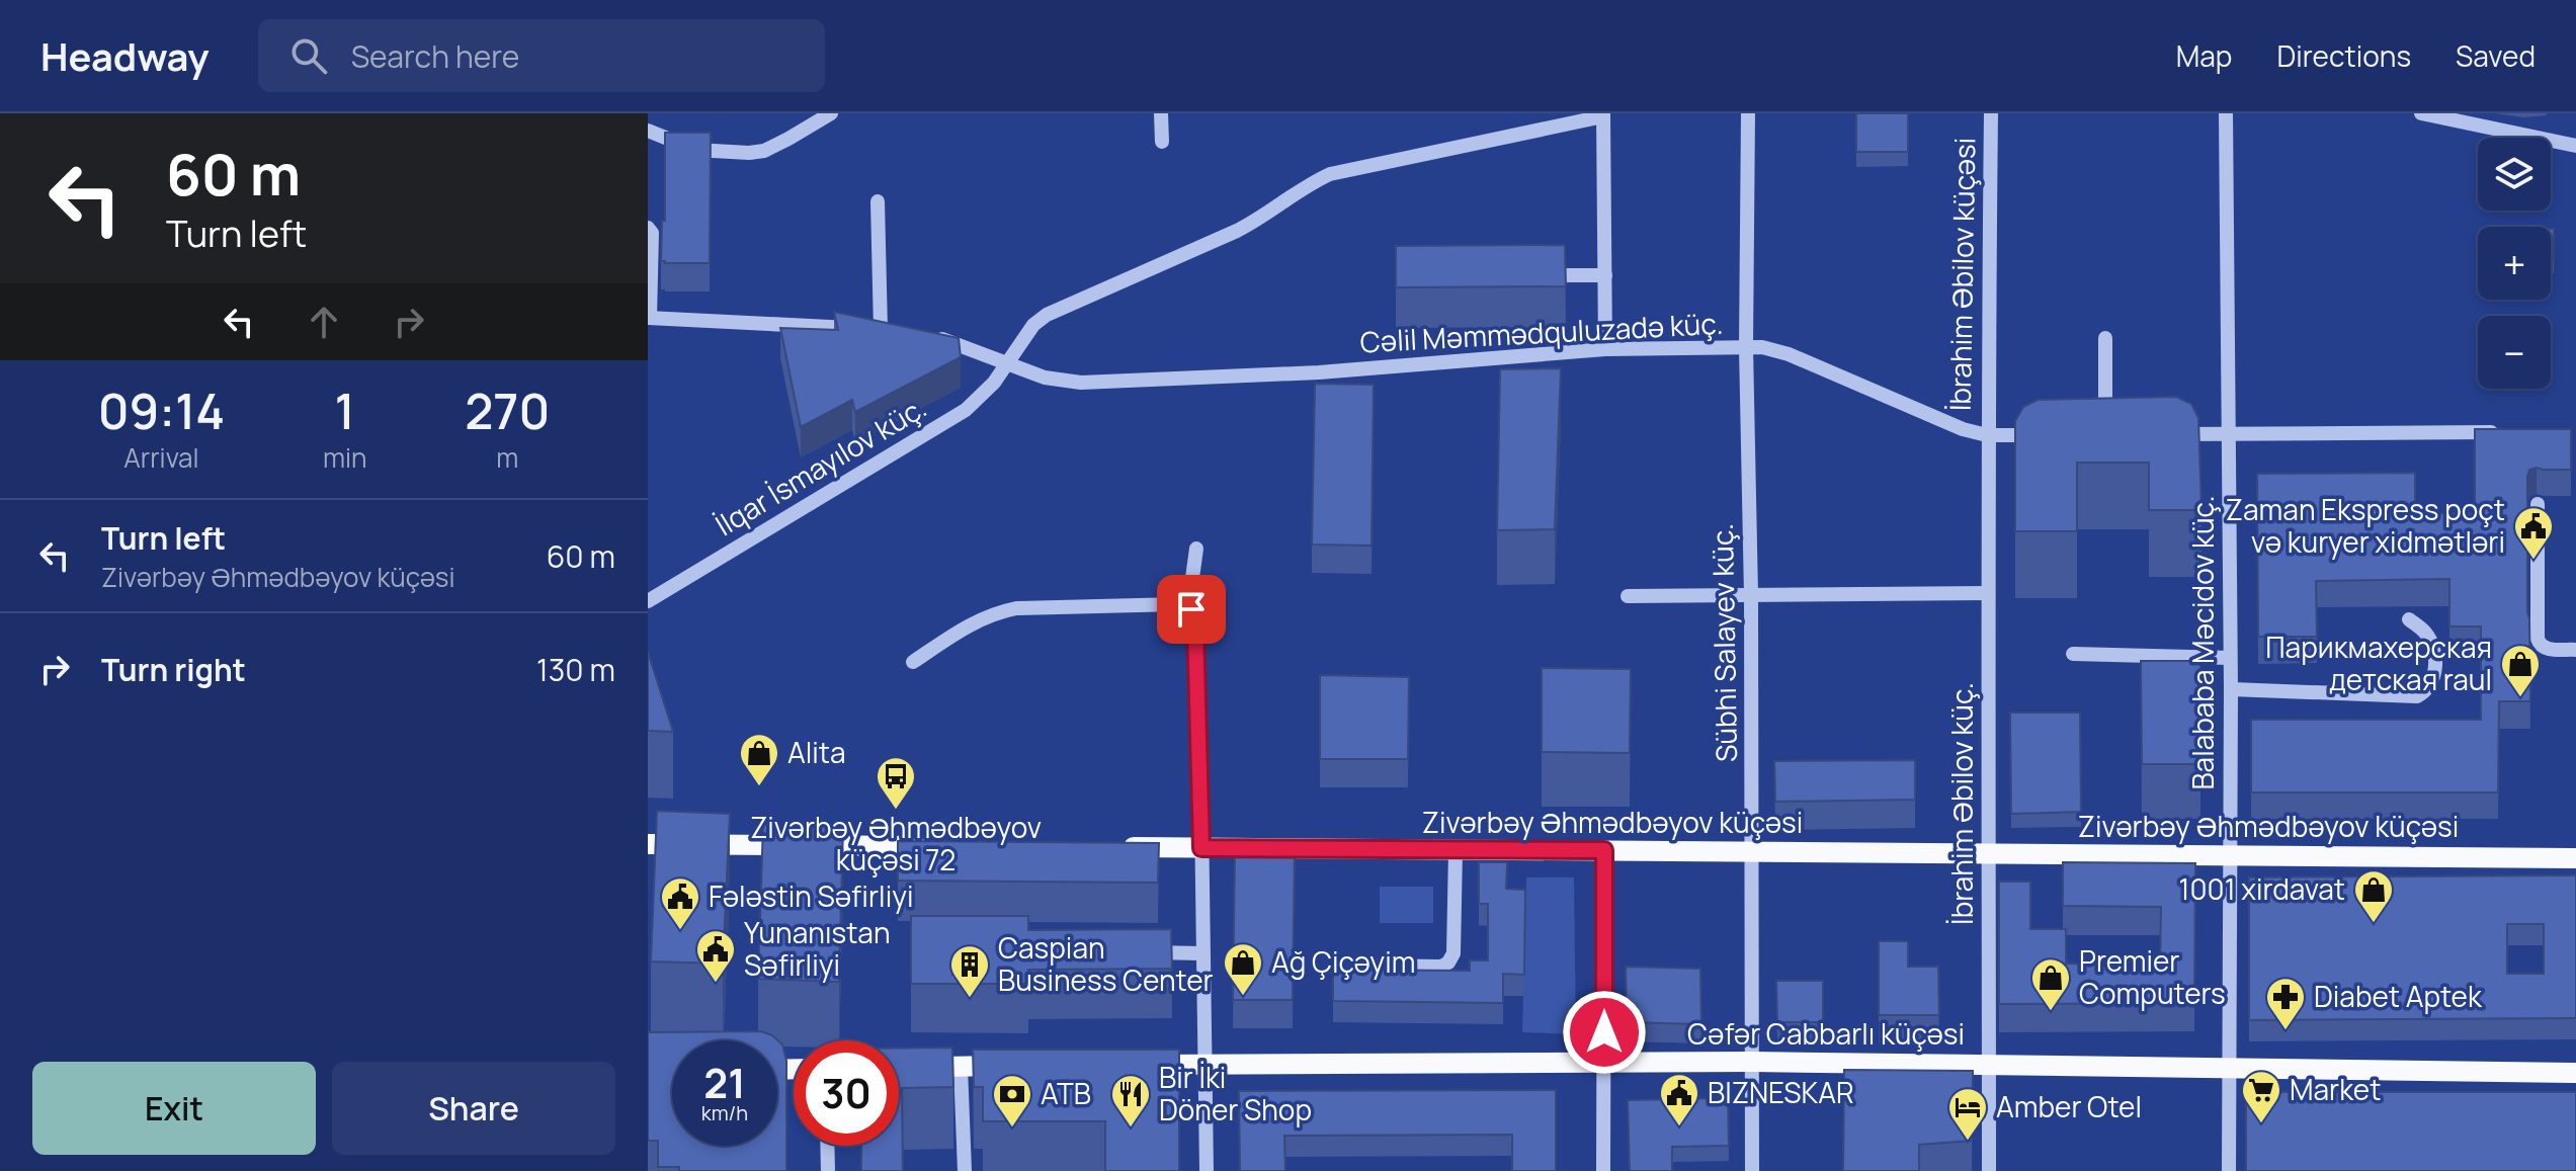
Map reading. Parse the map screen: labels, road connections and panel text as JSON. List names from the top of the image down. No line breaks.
{"streets":{"main road":["Zivərbəy Əhmədbəyov küçəsi","Cəfər Cabbarlı küçəsi"],"street":["İbrahim Əbilov küçəsi","Cəlil Məmmədquluzadə küç.","İlqar İsmayılov küç.","Sübhi Salayev küç.","Balababa Məcidov küç.","İbrahim Əbilov küç."]},"crossings":[["İbrahim Əbilov küçəsi","Cəlil Məmmədquluzadə küç."],["İbrahim Əbilov küçəsi","İbrahim Əbilov küç."],["Cəlil Məmmədquluzadə küç.","İlqar İsmayılov küç."],["Cəlil Məmmədquluzadə küç.","Sübhi Salayev küç."],["Cəlil Məmmədquluzadə küç.","İbrahim Əbilov küç."],["Sübhi Salayev küç.","Zivərbəy Əhmədbəyov küçəsi"],["Sübhi Salayev küç.","Cəfər Cabbarlı küçəsi"],["Balababa Məcidov küç.","Zivərbəy Əhmədbəyov küçəsi"],["Balababa Məcidov küç.","Cəfər Cabbarlı küçəsi"],["İbrahim Əbilov küç.","Zivərbəy Əhmədbəyov küçəsi"],["İbrahim Əbilov küç.","Cəfər Cabbarlı küçəsi"]],"places":{"public building":["Zaman Ekspress poçt və kuryer xidmətləri","Fələstin Səfirliyi","Yunanıstan Səfirliyi","BIZNESKAR"],"shop":["Парикмахерская детская raul","Alita","1001 xirdavat","Ağ Çiçəyim","Premier Computers"],"bus stop":["Zivərbəy Əhmədbəyov küçəsi 72"],"building":["Caspian Business Center"],"pharmacy":["Diabet Aptek"],"supermarket":["Market"],"bank":["ATB"],"restaurant":["Bir İki Döner Shop"],"hotel":["Amber Otel"]},"page":{"header":"Headway","search":"Search here","nav":["Map","Directions","Saved"],"turn":["60 m","Turn left"],"map_buttons":["+","−"],"eta":["09:14","Arrival","1","min","270","m"],"list":[{"name":"Turn left","note":"Zivərbəy Əhmədbəyov küçəsi","value":"60 m"},{"name":"Turn right","value":"130 m"}],"speed":"21 km/h","limit":"30","buttons":["Exit","Share"]}}
